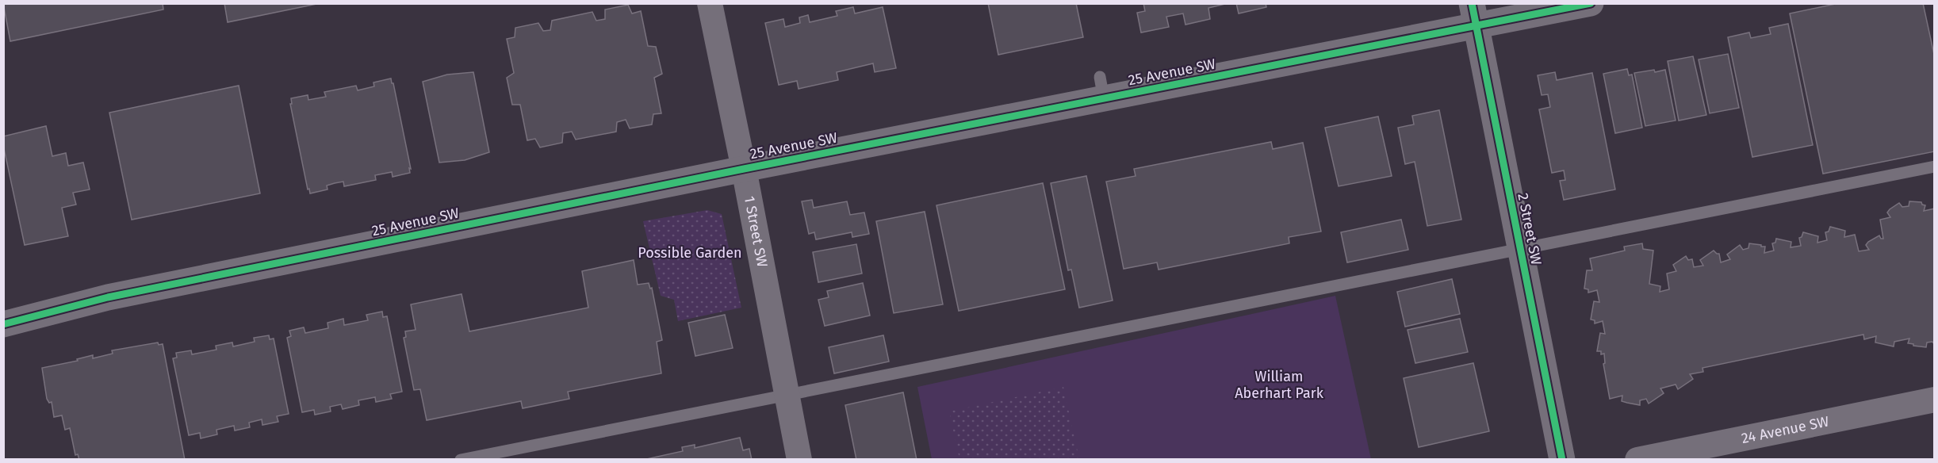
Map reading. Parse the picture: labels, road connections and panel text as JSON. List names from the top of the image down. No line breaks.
{"streets":{"street":["25 Avenue SW","2 Street SW","1 Street SW","24 Avenue SW"]},"crossings":[["25 Avenue SW","2 Street SW"],["25 Avenue SW","1 Street SW"]],"parks":["Possible Garden","William Aberhart Park"]}
